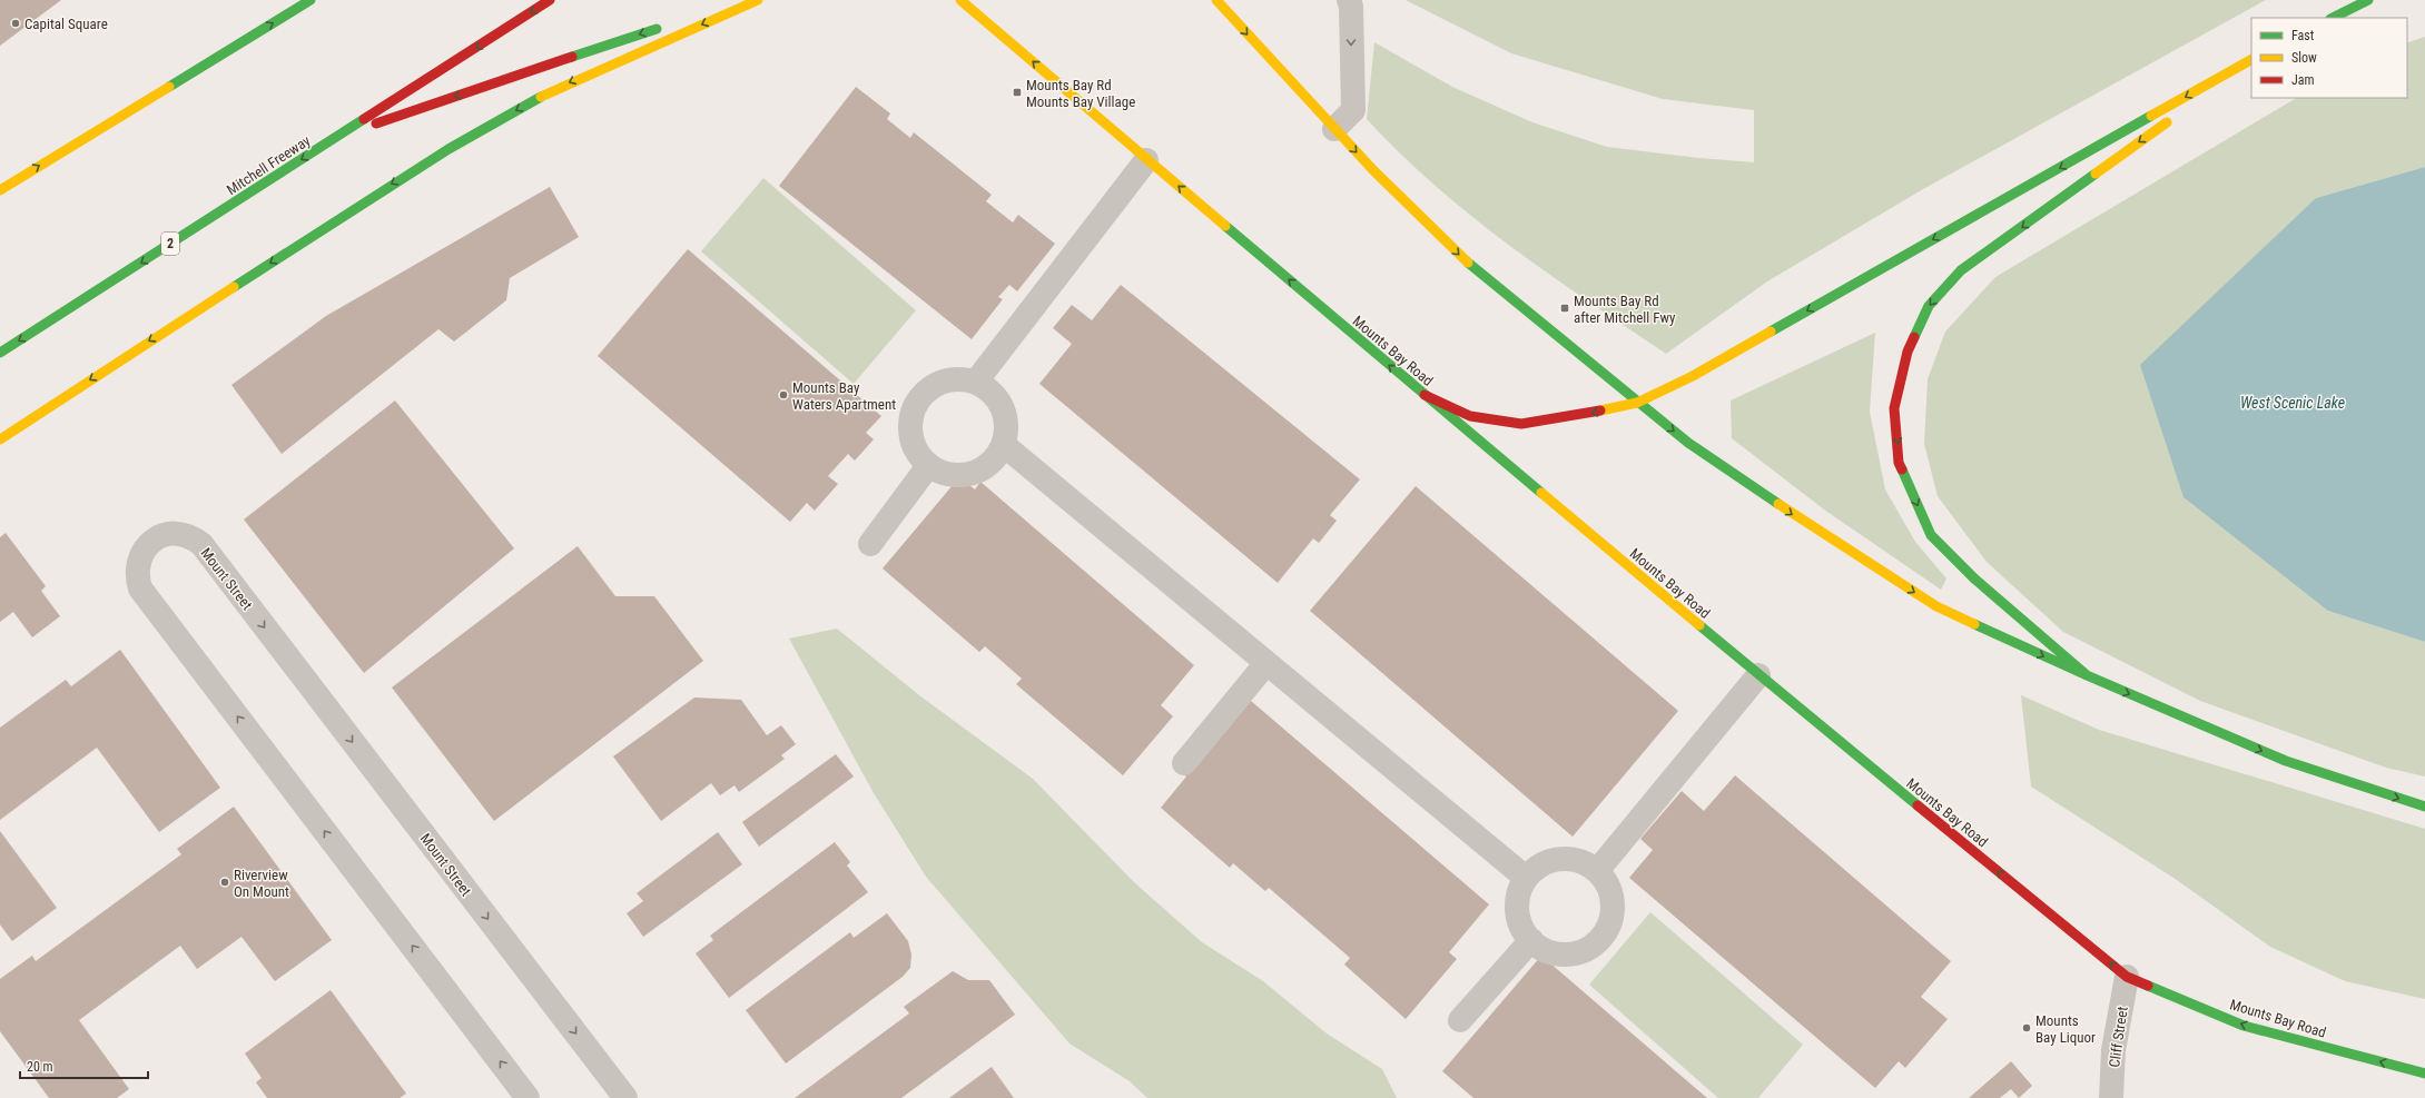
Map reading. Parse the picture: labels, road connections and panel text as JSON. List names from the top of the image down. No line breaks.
{"streets":{"main road":["Mitchell Freeway","2","Mounts Bay Road"],"street":["Mount Street","Cliff Street"]},"crossings":[["Mounts Bay Road","Cliff Street"]],"one_way":["Mounts Bay Road"],"water":["West Scenic Lake"],"places":{"other":["Capital Square","Mounts Bay Waters Apartment","Riverview On Mount","Mounts Bay Liquor"],"transit":["Mounts Bay Rd Mounts Bay Village","Mounts Bay Rd after Mitchell Fwy"]},"legend":["Fast","Slow","Jam"],"scale_bar":"20 m"}
